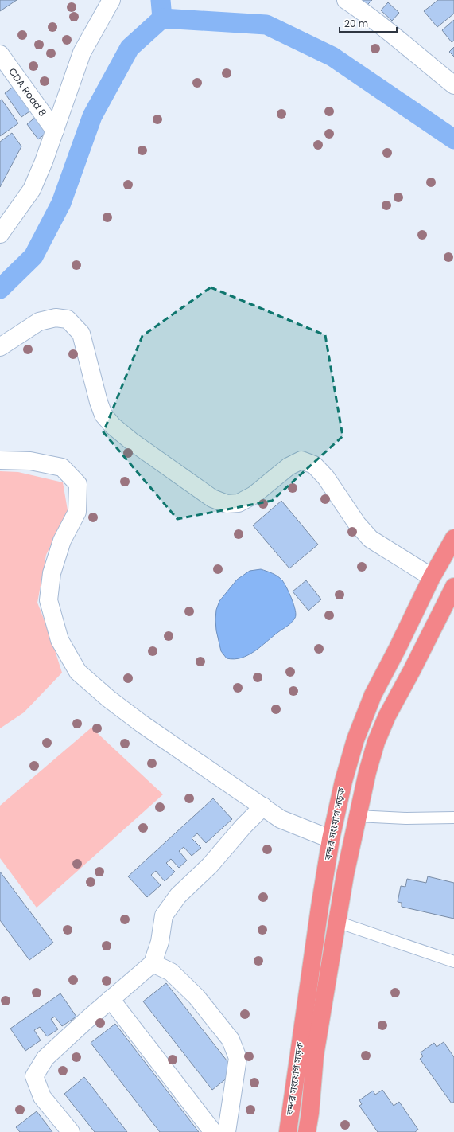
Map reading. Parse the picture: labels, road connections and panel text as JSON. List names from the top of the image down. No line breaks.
{"streets":{"highway":["বন্দর সংযোগ সড়ক"],"street":["CDA Road 8"]},"scale_bar":"20 m"}
